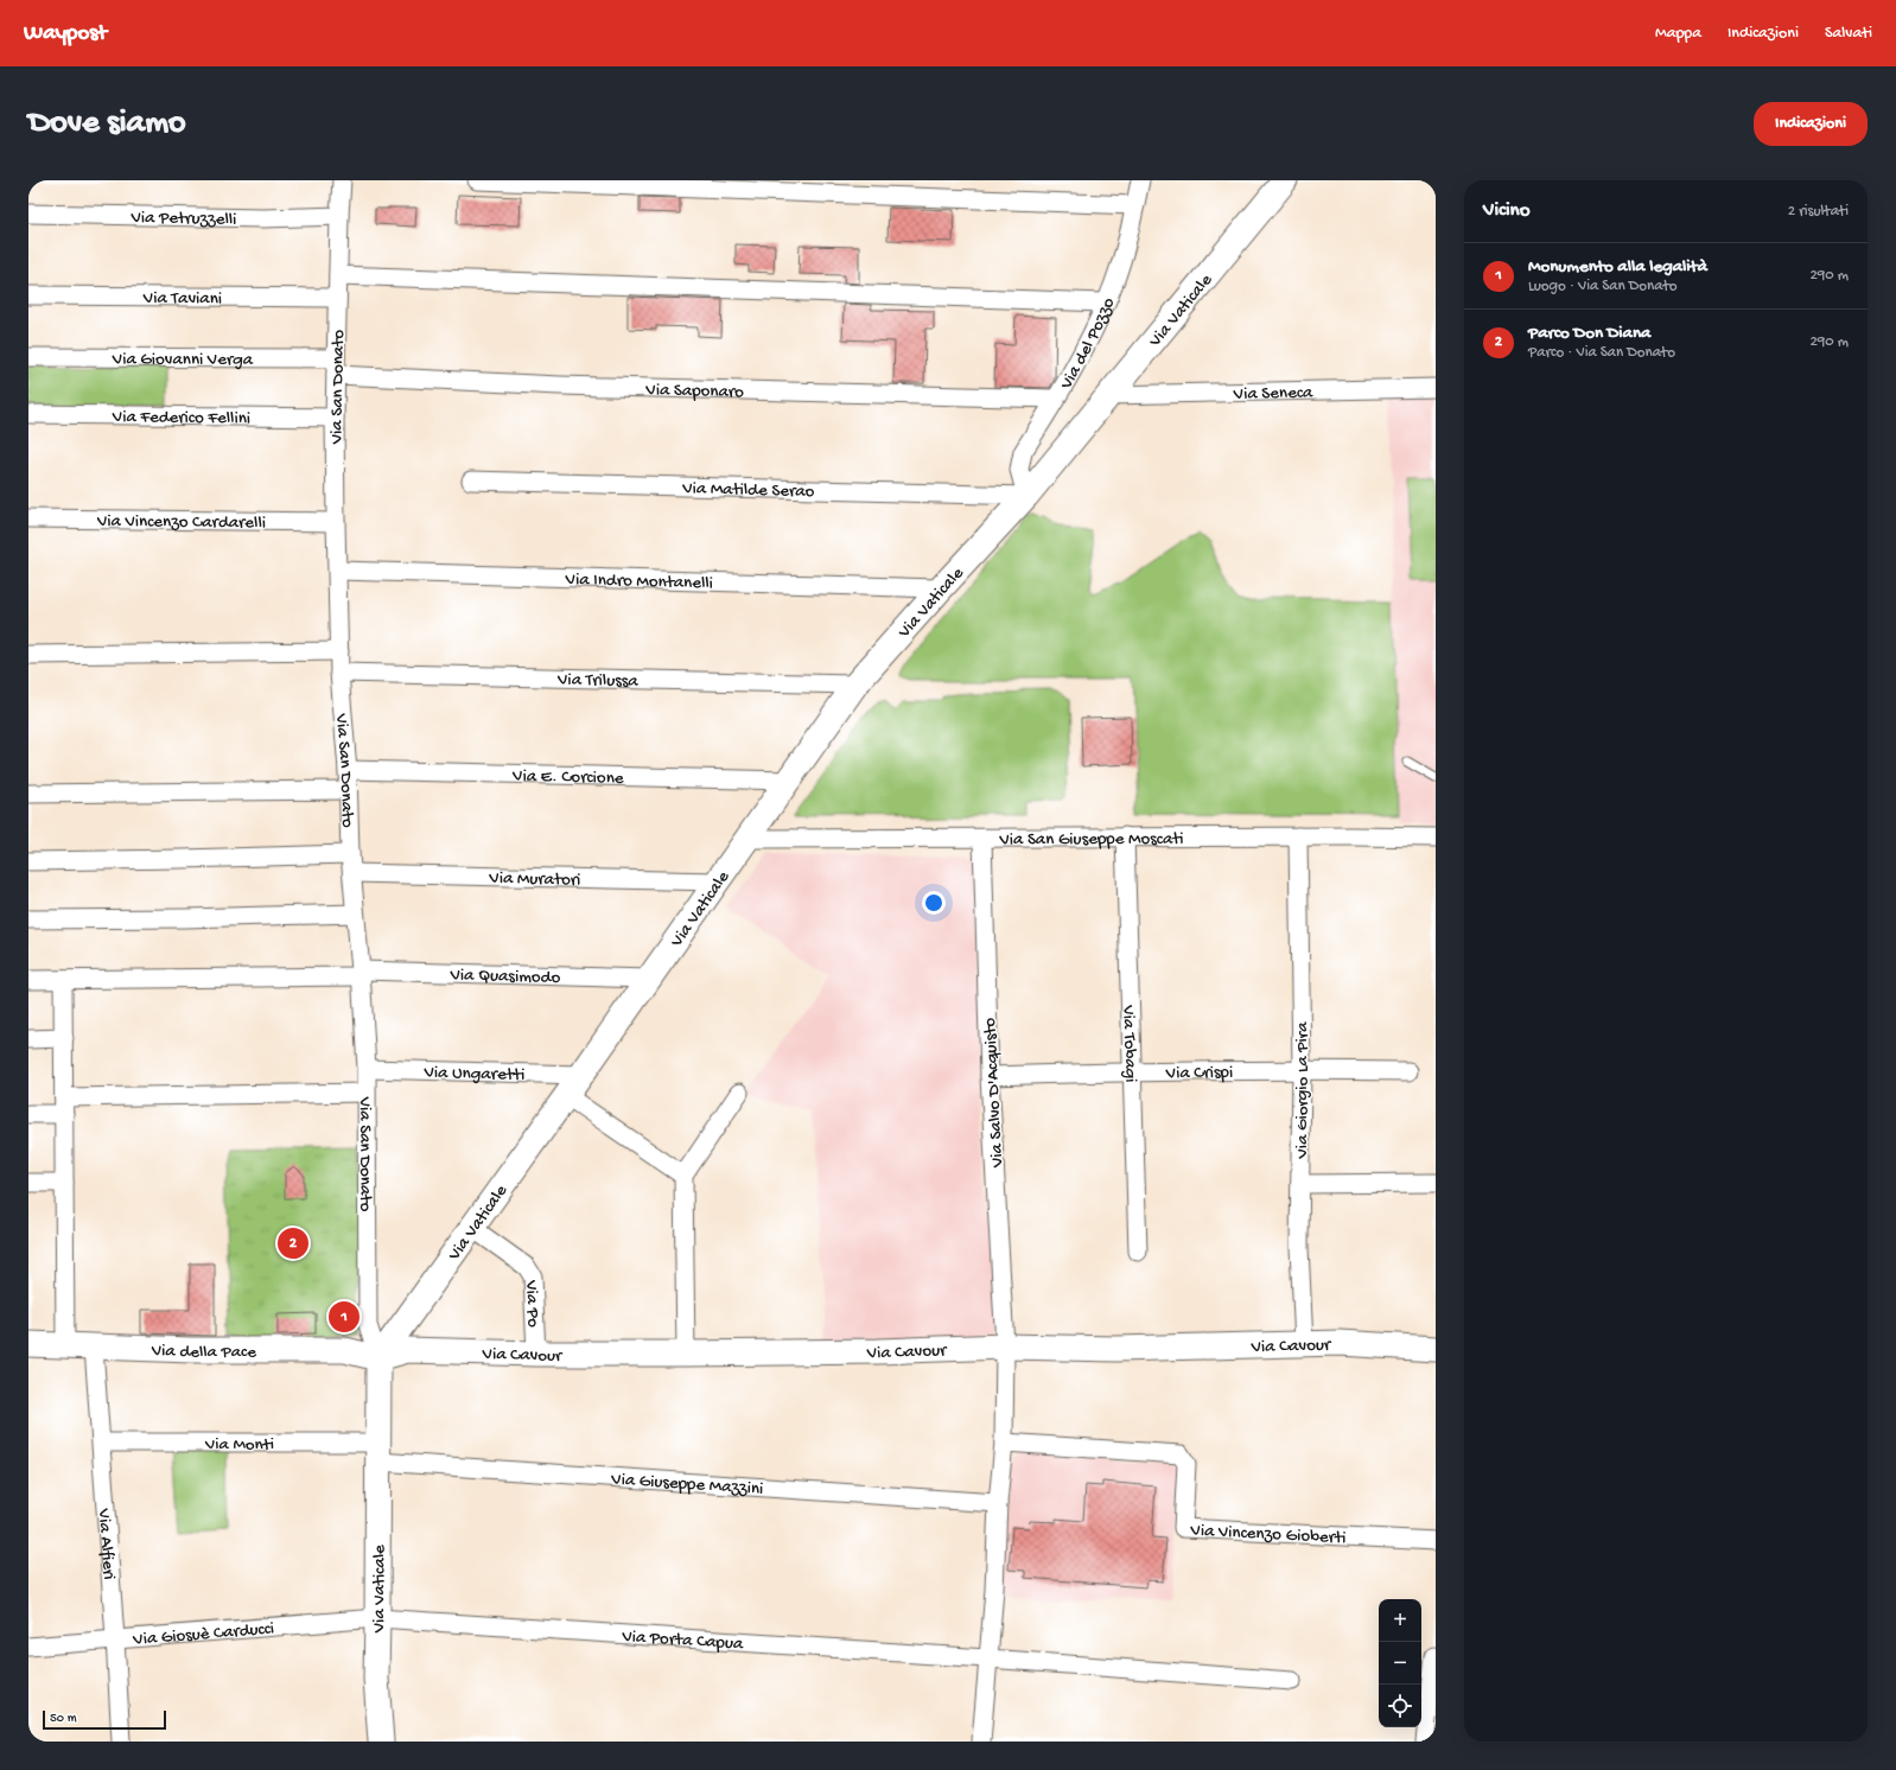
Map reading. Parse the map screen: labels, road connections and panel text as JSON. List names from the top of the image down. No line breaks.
{"streets":{"street":["Via Petruzzelli","Via Taviani","Via Vaticale","Via del Pozzo","Via Giovanni Verga","Via San Donato","Via Saponaro","Via Seneca","Via Federico Fellini","Via Matilde Serao","Via Vincenzo Cardarelli","Via Indro Montanelli","Via Trilussa","Via E. Corcione","Via San Giuseppe Moscati","Via Muratori","Via Quasimodo","Via Tobagi","Via Crispi","Via Ungaretti","Via Giorgio La Pira","Via Salvo D'Acquisto","Via Po","Via Cavour","Via della Pace","Via Monti","Via Giuseppe Mazzini","Via Vincenzo Gioberti","Via Alfieri","Via Giosuè Carducci","Via Porta Capua"]},"crossings":[["Via Petruzzelli","Via San Donato"],["Via Taviani","Via San Donato"],["Via Vaticale","Via del Pozzo"],["Via Vaticale","Via San Donato"],["Via Vaticale","Via Seneca"],["Via Vaticale","Via Matilde Serao"],["Via Vaticale","Via Indro Montanelli"],["Via Vaticale","Via Trilussa"],["Via Vaticale","Via E. Corcione"],["Via Vaticale","Via San Giuseppe Moscati"],["Via Vaticale","Via Muratori"],["Via Vaticale","Via Quasimodo"],["Via Vaticale","Via Ungaretti"],["Via Vaticale","Via Po"],["Via Vaticale","Via Cavour"],["Via Vaticale","Via della Pace"],["Via Vaticale","Via Monti"],["Via Vaticale","Via Giuseppe Mazzini"],["Via Vaticale","Via Giosuè Carducci"],["Via Vaticale","Via Porta Capua"],["Via del Pozzo","Via Saponaro"],["Via del Pozzo","Via Matilde Serao"],["Via Giovanni Verga","Via San Donato"],["Via Giovanni Verga","Via Saponaro"],["Via San Donato","Via Saponaro"],["Via San Donato","Via Federico Fellini"],["Via San Donato","Via Vincenzo Cardarelli"],["Via San Donato","Via Indro Montanelli"],["Via San Donato","Via Trilussa"],["Via San Donato","Via E. Corcione"],["Via San Donato","Via Muratori"],["Via San Donato","Via Quasimodo"],["Via San Donato","Via Ungaretti"],["Via San Donato","Via Cavour"],["Via San Donato","Via della Pace"],["Via San Giuseppe Moscati","Via Tobagi"],["Via San Giuseppe Moscati","Via Giorgio La Pira"],["Via San Giuseppe Moscati","Via Salvo D'Acquisto"],["Via Tobagi","Via Crispi"],["Via Crispi","Via Giorgio La Pira"],["Via Crispi","Via Salvo D'Acquisto"],["Via Giorgio La Pira","Via Cavour"],["Via Salvo D'Acquisto","Via Cavour"],["Via Salvo D'Acquisto","Via Giuseppe Mazzini"],["Via Salvo D'Acquisto","Via Vincenzo Gioberti"],["Via Salvo D'Acquisto","Via Porta Capua"],["Via Po","Via Cavour"],["Via Cavour","Via della Pace"],["Via della Pace","Via Alfieri"],["Via Monti","Via Giuseppe Mazzini"],["Via Monti","Via Alfieri"],["Via Alfieri","Via Giosuè Carducci"],["Via Giosuè Carducci","Via Porta Capua"]],"scale_bar":"50 m","page":{"header":"Waypost","nav":["Mappa","Indicazioni","Salvati"],"buttons":"Indicazioni","title":"Dove siamo","heading":["Vicino","2 risultati"],"list":[{"mark":"1","name":"Monumento alla legalità","note":"Luogo · Via San Donato","value":"290 m"},{"mark":"2","name":"Parco Don Diana","note":"Parco · Via San Donato","value":"290 m"}],"pins":["2","1"],"map_buttons":["+","−"],"scale":"50 m"}}
